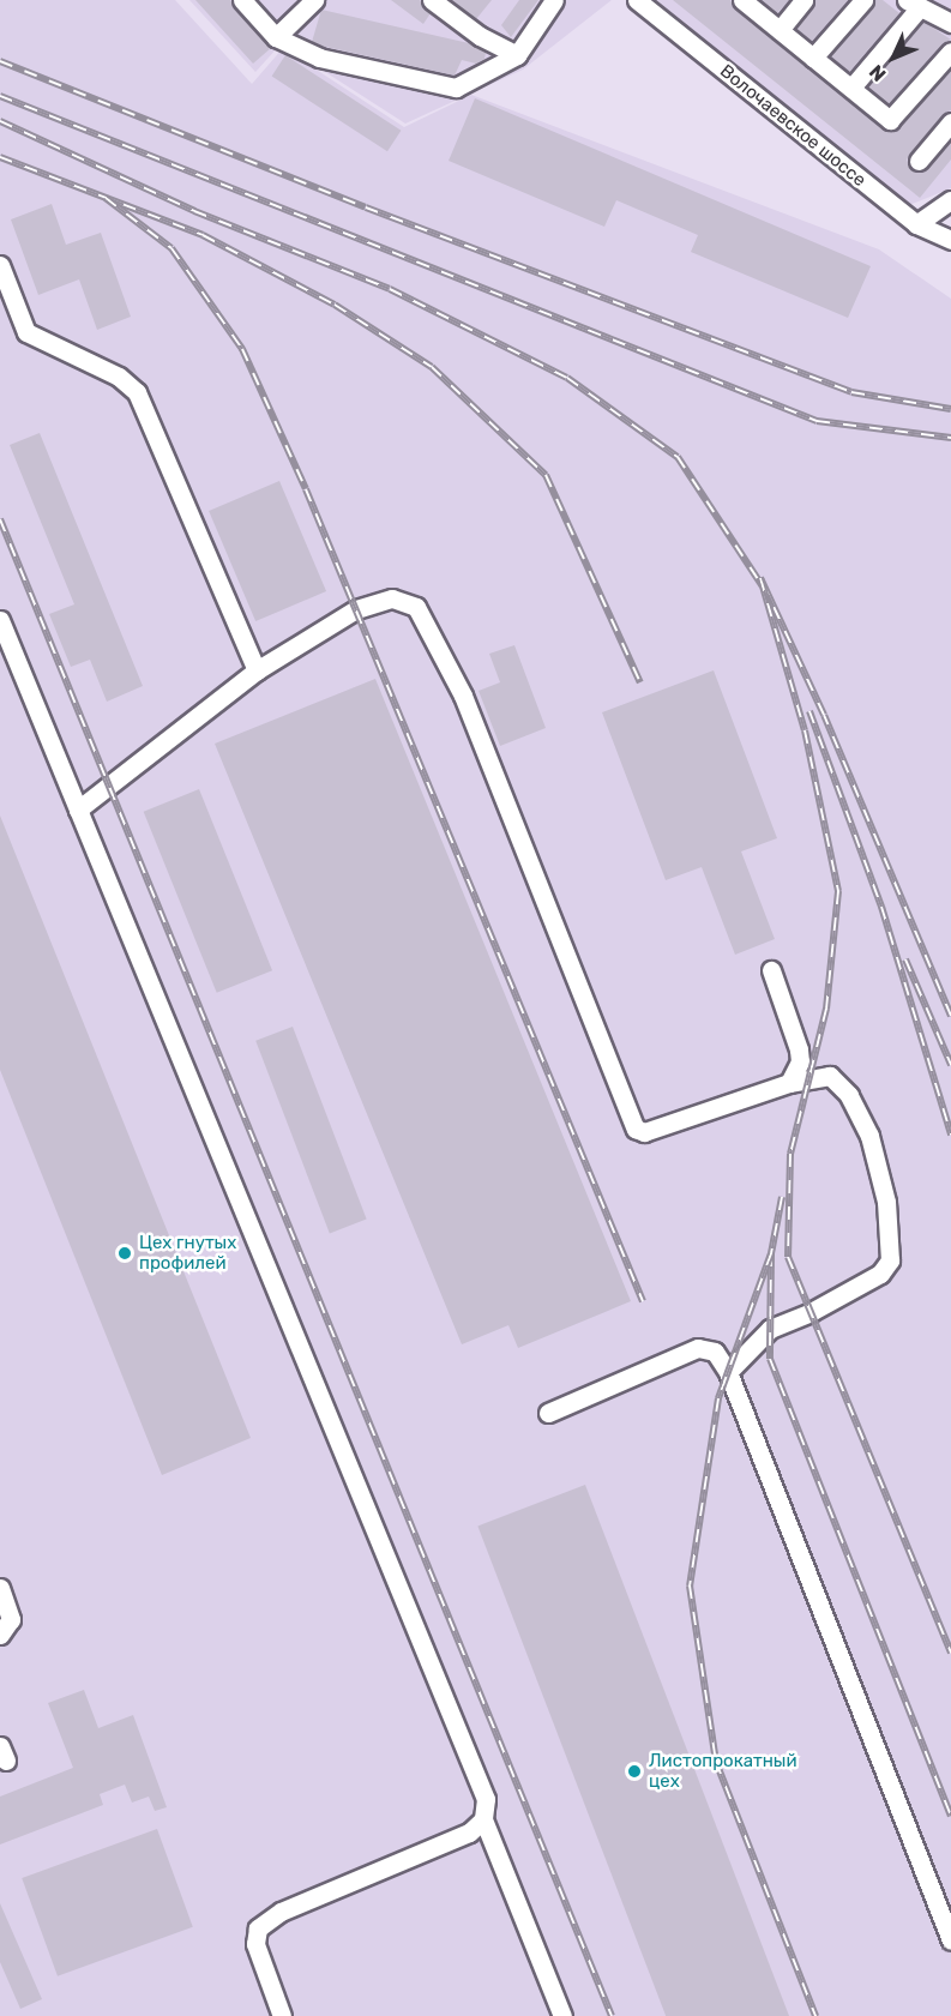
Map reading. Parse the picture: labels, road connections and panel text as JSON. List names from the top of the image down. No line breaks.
{"streets":{"street":["Волочаевское шоссе"]},"places":["Цех гнутых профилей","Листопрокатный цех"],"north":"bottom left"}
